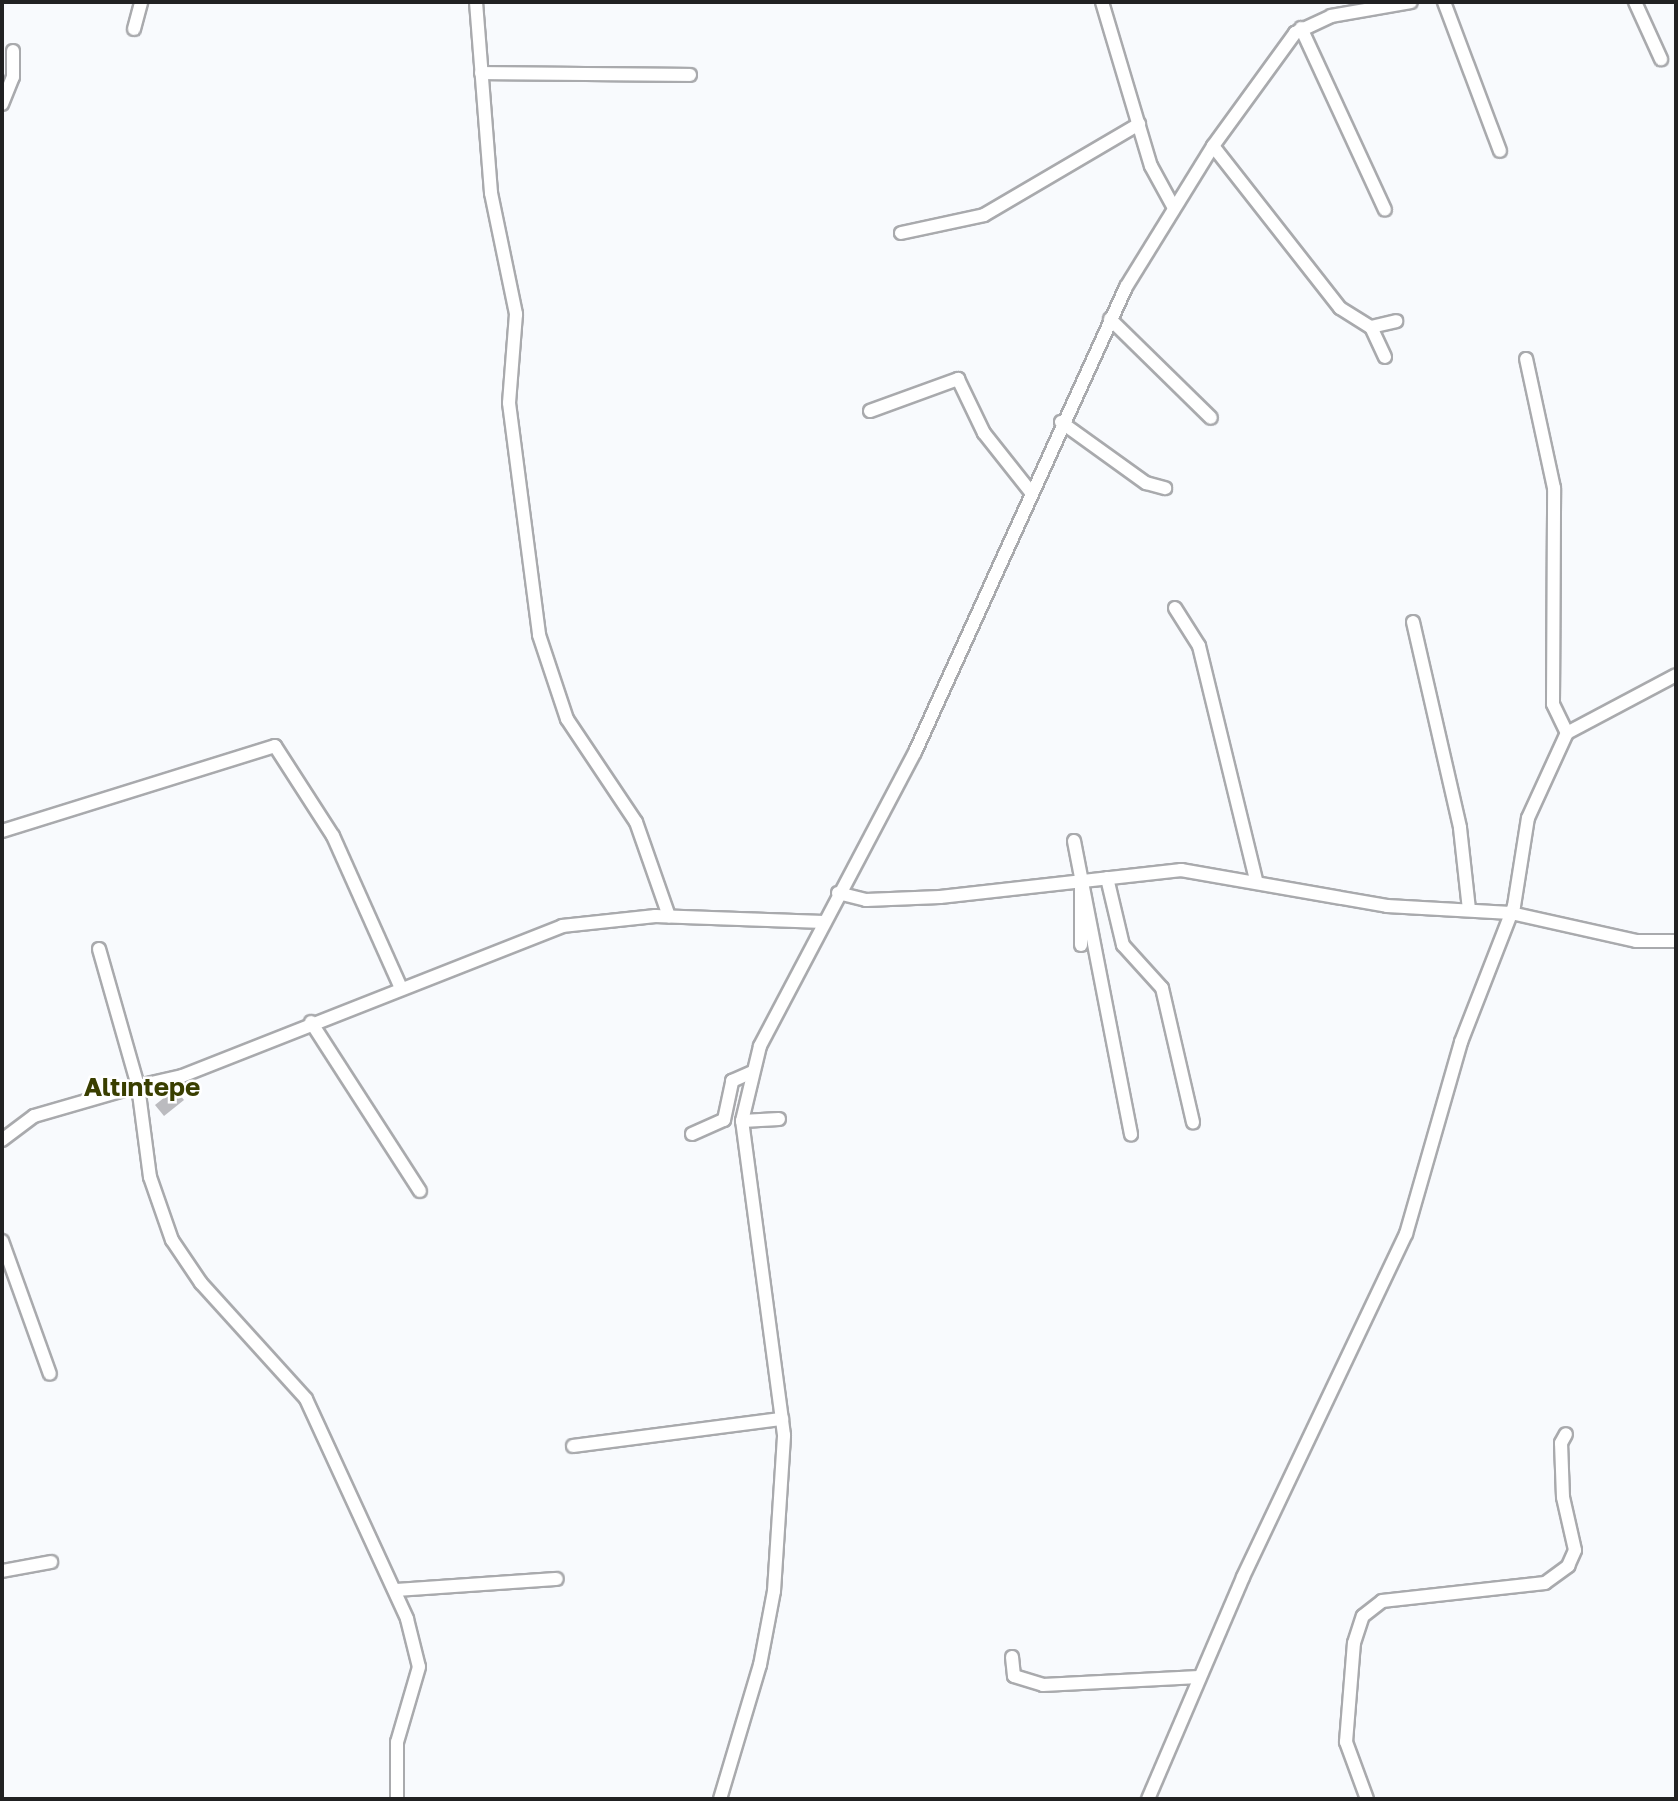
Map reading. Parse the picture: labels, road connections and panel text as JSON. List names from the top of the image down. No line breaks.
{"districts":["Altıntepe"]}
